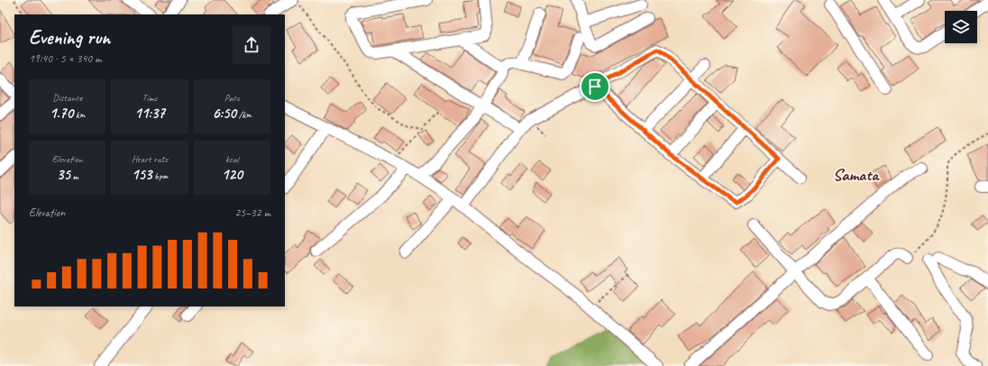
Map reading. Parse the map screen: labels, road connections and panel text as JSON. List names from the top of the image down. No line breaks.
{"districts":["Samata"],"page":{"heading":["Evening run","19:40 · 5 × 340 m"],"stats":[["Distance","1.70 km"],["Time","11:37"],["Pace","6:50 /km"],["Elevation","35 m"],["Heart rate","153 bpm"],["kcal","120"]],"chart":["Elevation","25–32 m"]}}
